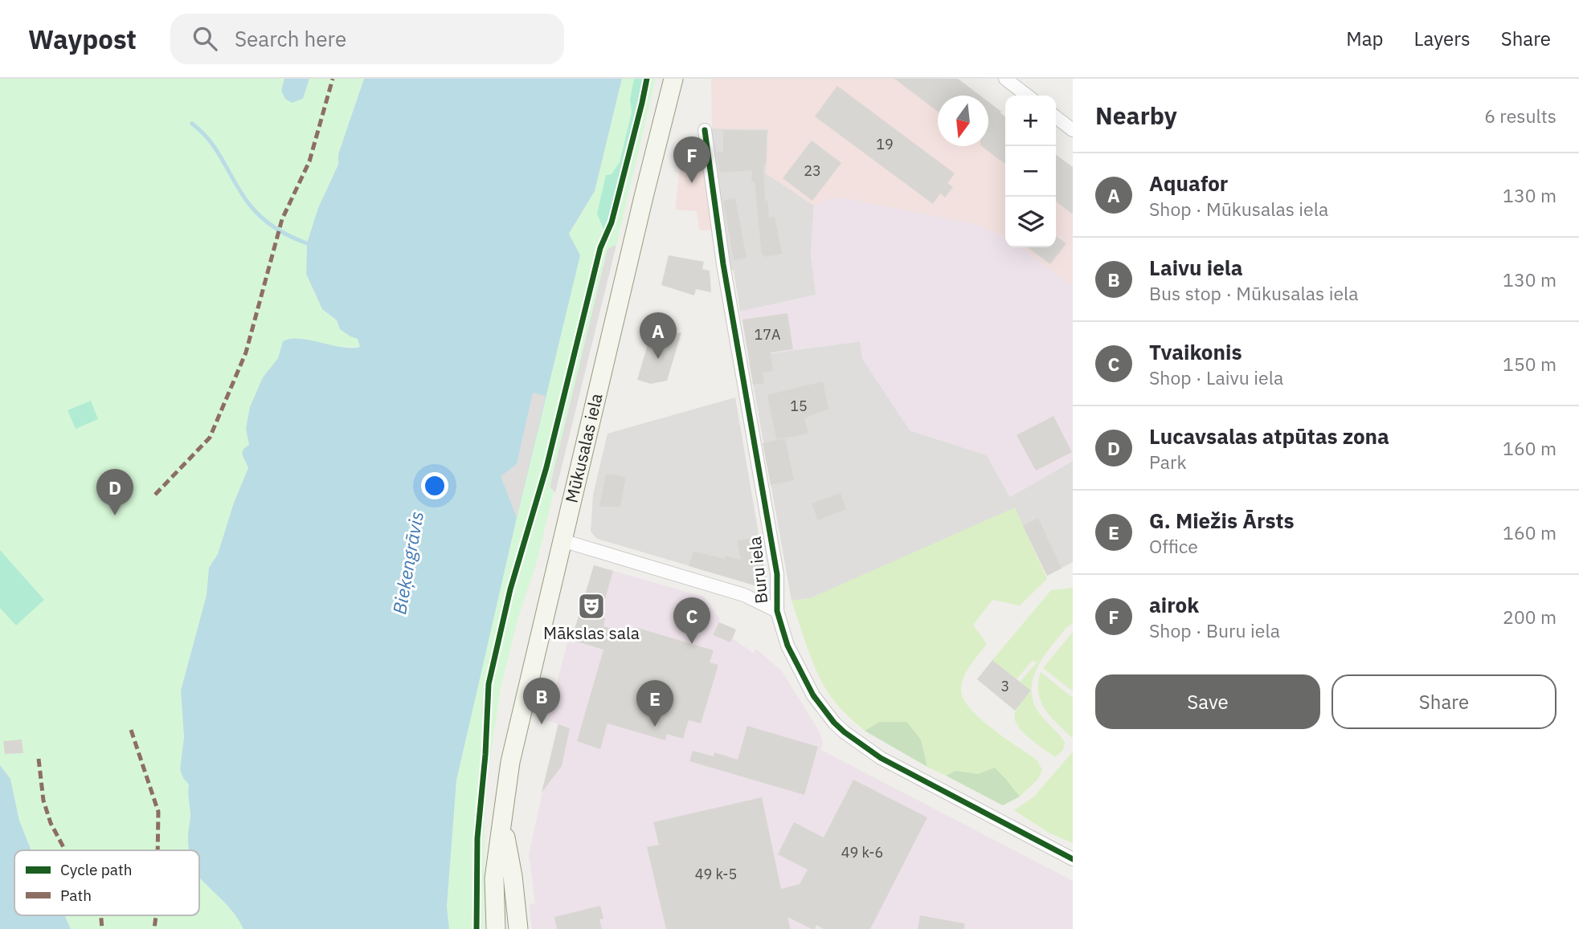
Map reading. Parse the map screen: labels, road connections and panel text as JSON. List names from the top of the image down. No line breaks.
{"streets":{"main road":["Mūkusalas iela"],"street":["Buru iela"]},"water":["Bieķengrāvis"],"places":{"theatre":["Mākslas sala"]},"house_numbers":["19","23","17A","15","3","49 k-6","49 k-5"],"legend":["Cycle path","Path"],"north":"bottom","page":{"header":"Waypost","search":"Search here","nav":["Map","Layers","Share"],"heading":["Nearby","6 results"],"map_buttons":["+","−"],"pins":["F","A","D","C","B","E"],"list":[{"mark":"A","name":"Aquafor","note":"Shop · Mūkusalas iela","value":"130 m"},{"mark":"B","name":"Laivu iela","note":"Bus stop · Mūkusalas iela","value":"130 m"},{"mark":"C","name":"Tvaikonis","note":"Shop · Laivu iela","value":"150 m"},{"mark":"D","name":"Lucavsalas atpūtas zona","note":"Park","value":"160 m"},{"mark":"E","name":"G. Miežis Ārsts","note":"Office","value":"160 m"},{"mark":"F","name":"airok","note":"Shop · Buru iela","value":"200 m"}],"buttons":["Save","Share"]}}
